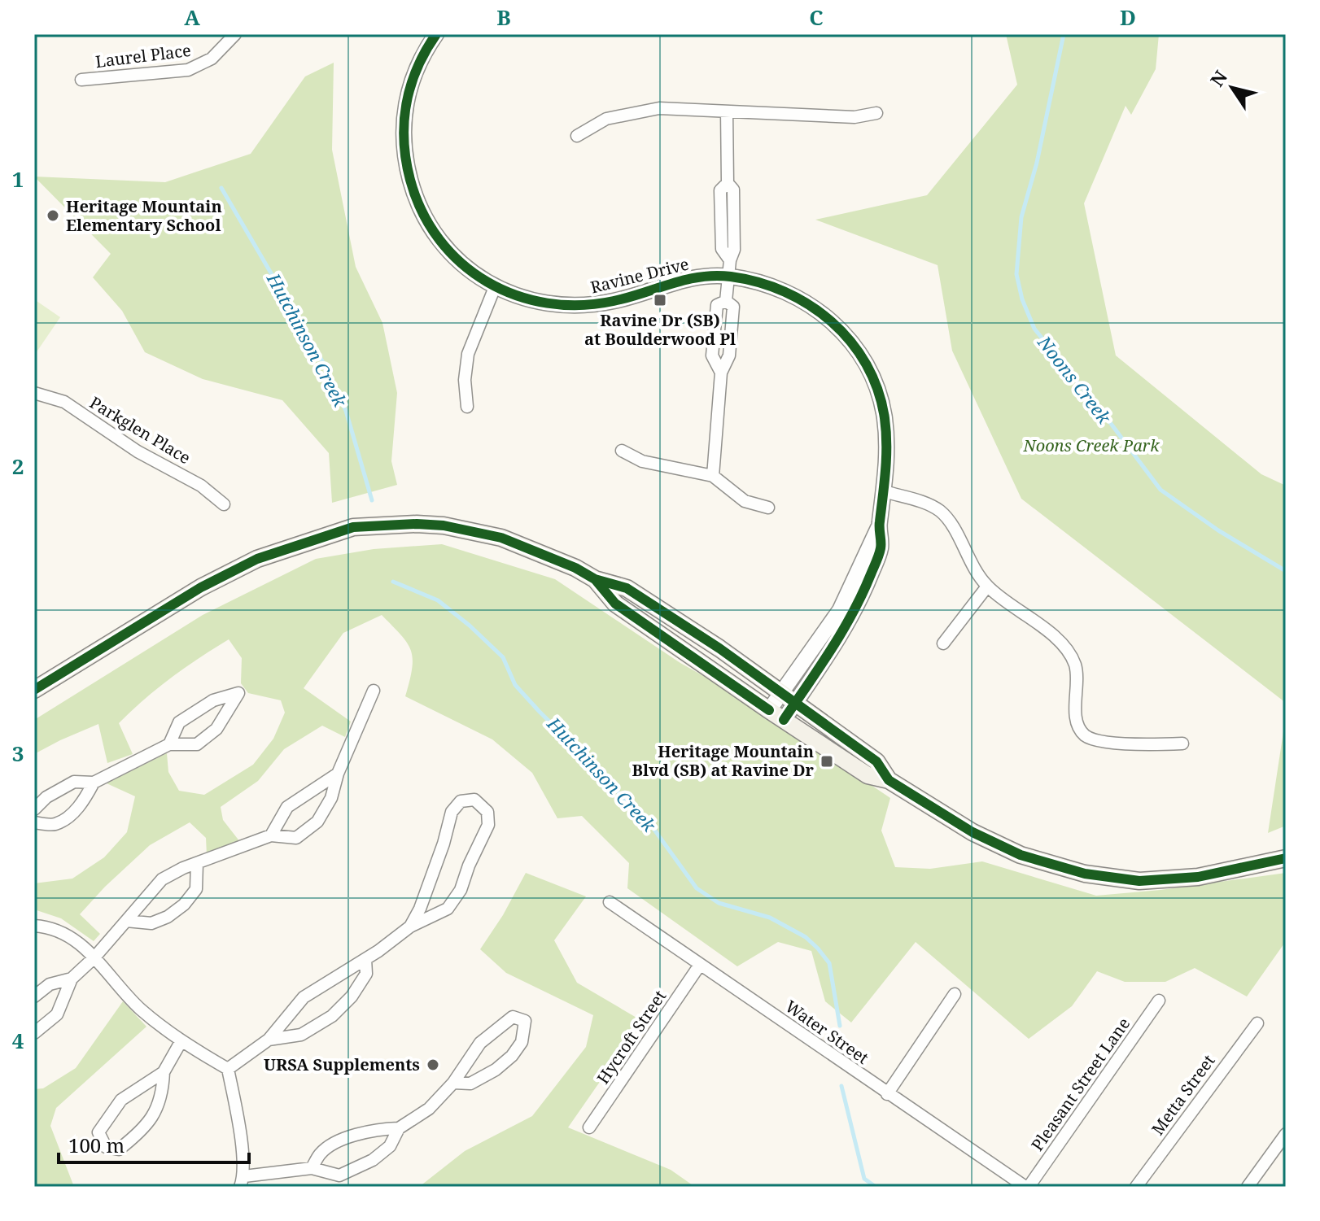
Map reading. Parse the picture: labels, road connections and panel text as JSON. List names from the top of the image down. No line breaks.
{"streets":{"street":["Laurel Place","Ravine Drive","Parkglen Place","Water Street","Hycroft Street","Pleasant Street Lane","Metta Street"]},"crossings":[["Water Street","Hycroft Street"],["Water Street","Pleasant Street Lane"]],"water":["Hutchinson Creek","Noons Creek"],"parks":["Noons Creek Park"],"places":{"other":["Heritage Mountain Elementary School","URSA Supplements"],"transit":["Ravine Dr (SB) at Boulderwood Pl","Heritage Mountain Blvd (SB) at Ravine Dr"]},"scale_bar":"100 m","north":"top left","grid":{"columns":["A","B","C","D"],"rows":["1","2","3","4"]}}
